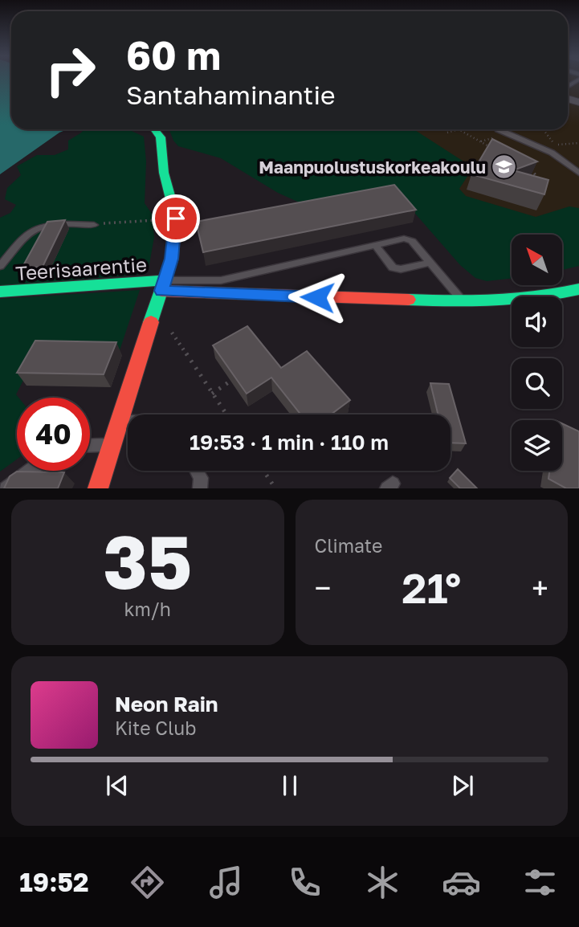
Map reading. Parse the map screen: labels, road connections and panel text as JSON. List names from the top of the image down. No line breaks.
{"streets":{"street":["Teerisaarentie"]},"places":{"school or university":["Maanpuolustuskorkeakoulu"]},"north":"top left","page":{"turn":["60 m","Santahaminantie"],"limit":"40","trip":"19:53 · 1 min · 110 m","tile":[["35","km/h"],"Climate"],"heat":["−","21°","+"],"song":["Neon Rain","Kite Club"],"tabs":"19:52"}}
